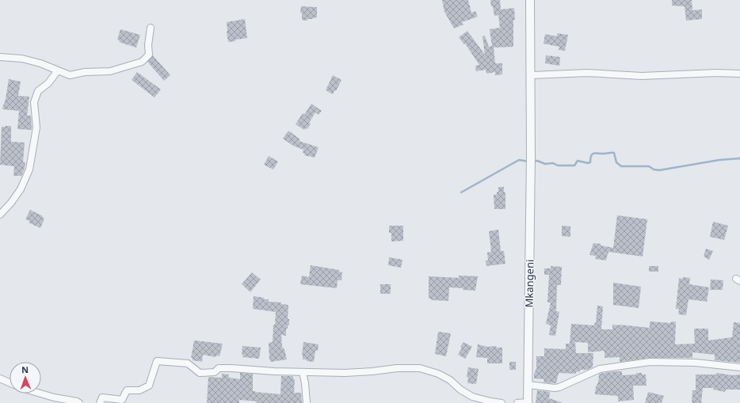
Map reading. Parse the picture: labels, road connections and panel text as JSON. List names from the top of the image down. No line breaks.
{"streets":{"street":["Mkangeni"]},"north":"top"}
